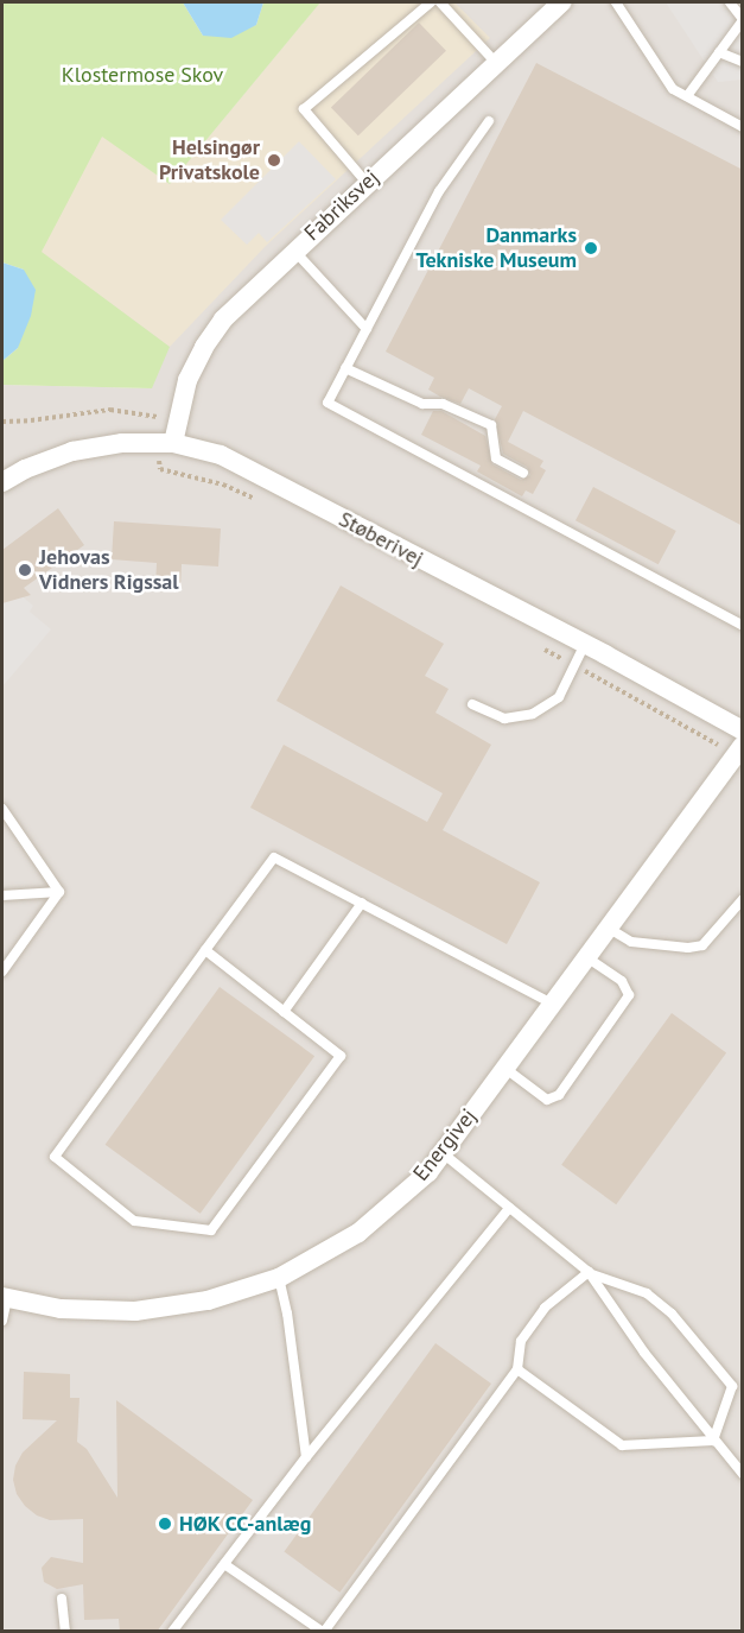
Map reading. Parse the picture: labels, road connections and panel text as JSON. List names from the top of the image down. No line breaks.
{"streets":{"street":["Fabriksvej","Støberivej","Energivej"]},"crossings":[["Fabriksvej","Støberivej"]],"parks":["Klostermose Skov"],"places":["Helsingør Privatskole","Danmarks Tekniske Museum","Jehovas Vidners Rigssal","HØK CC-anlæg"]}
